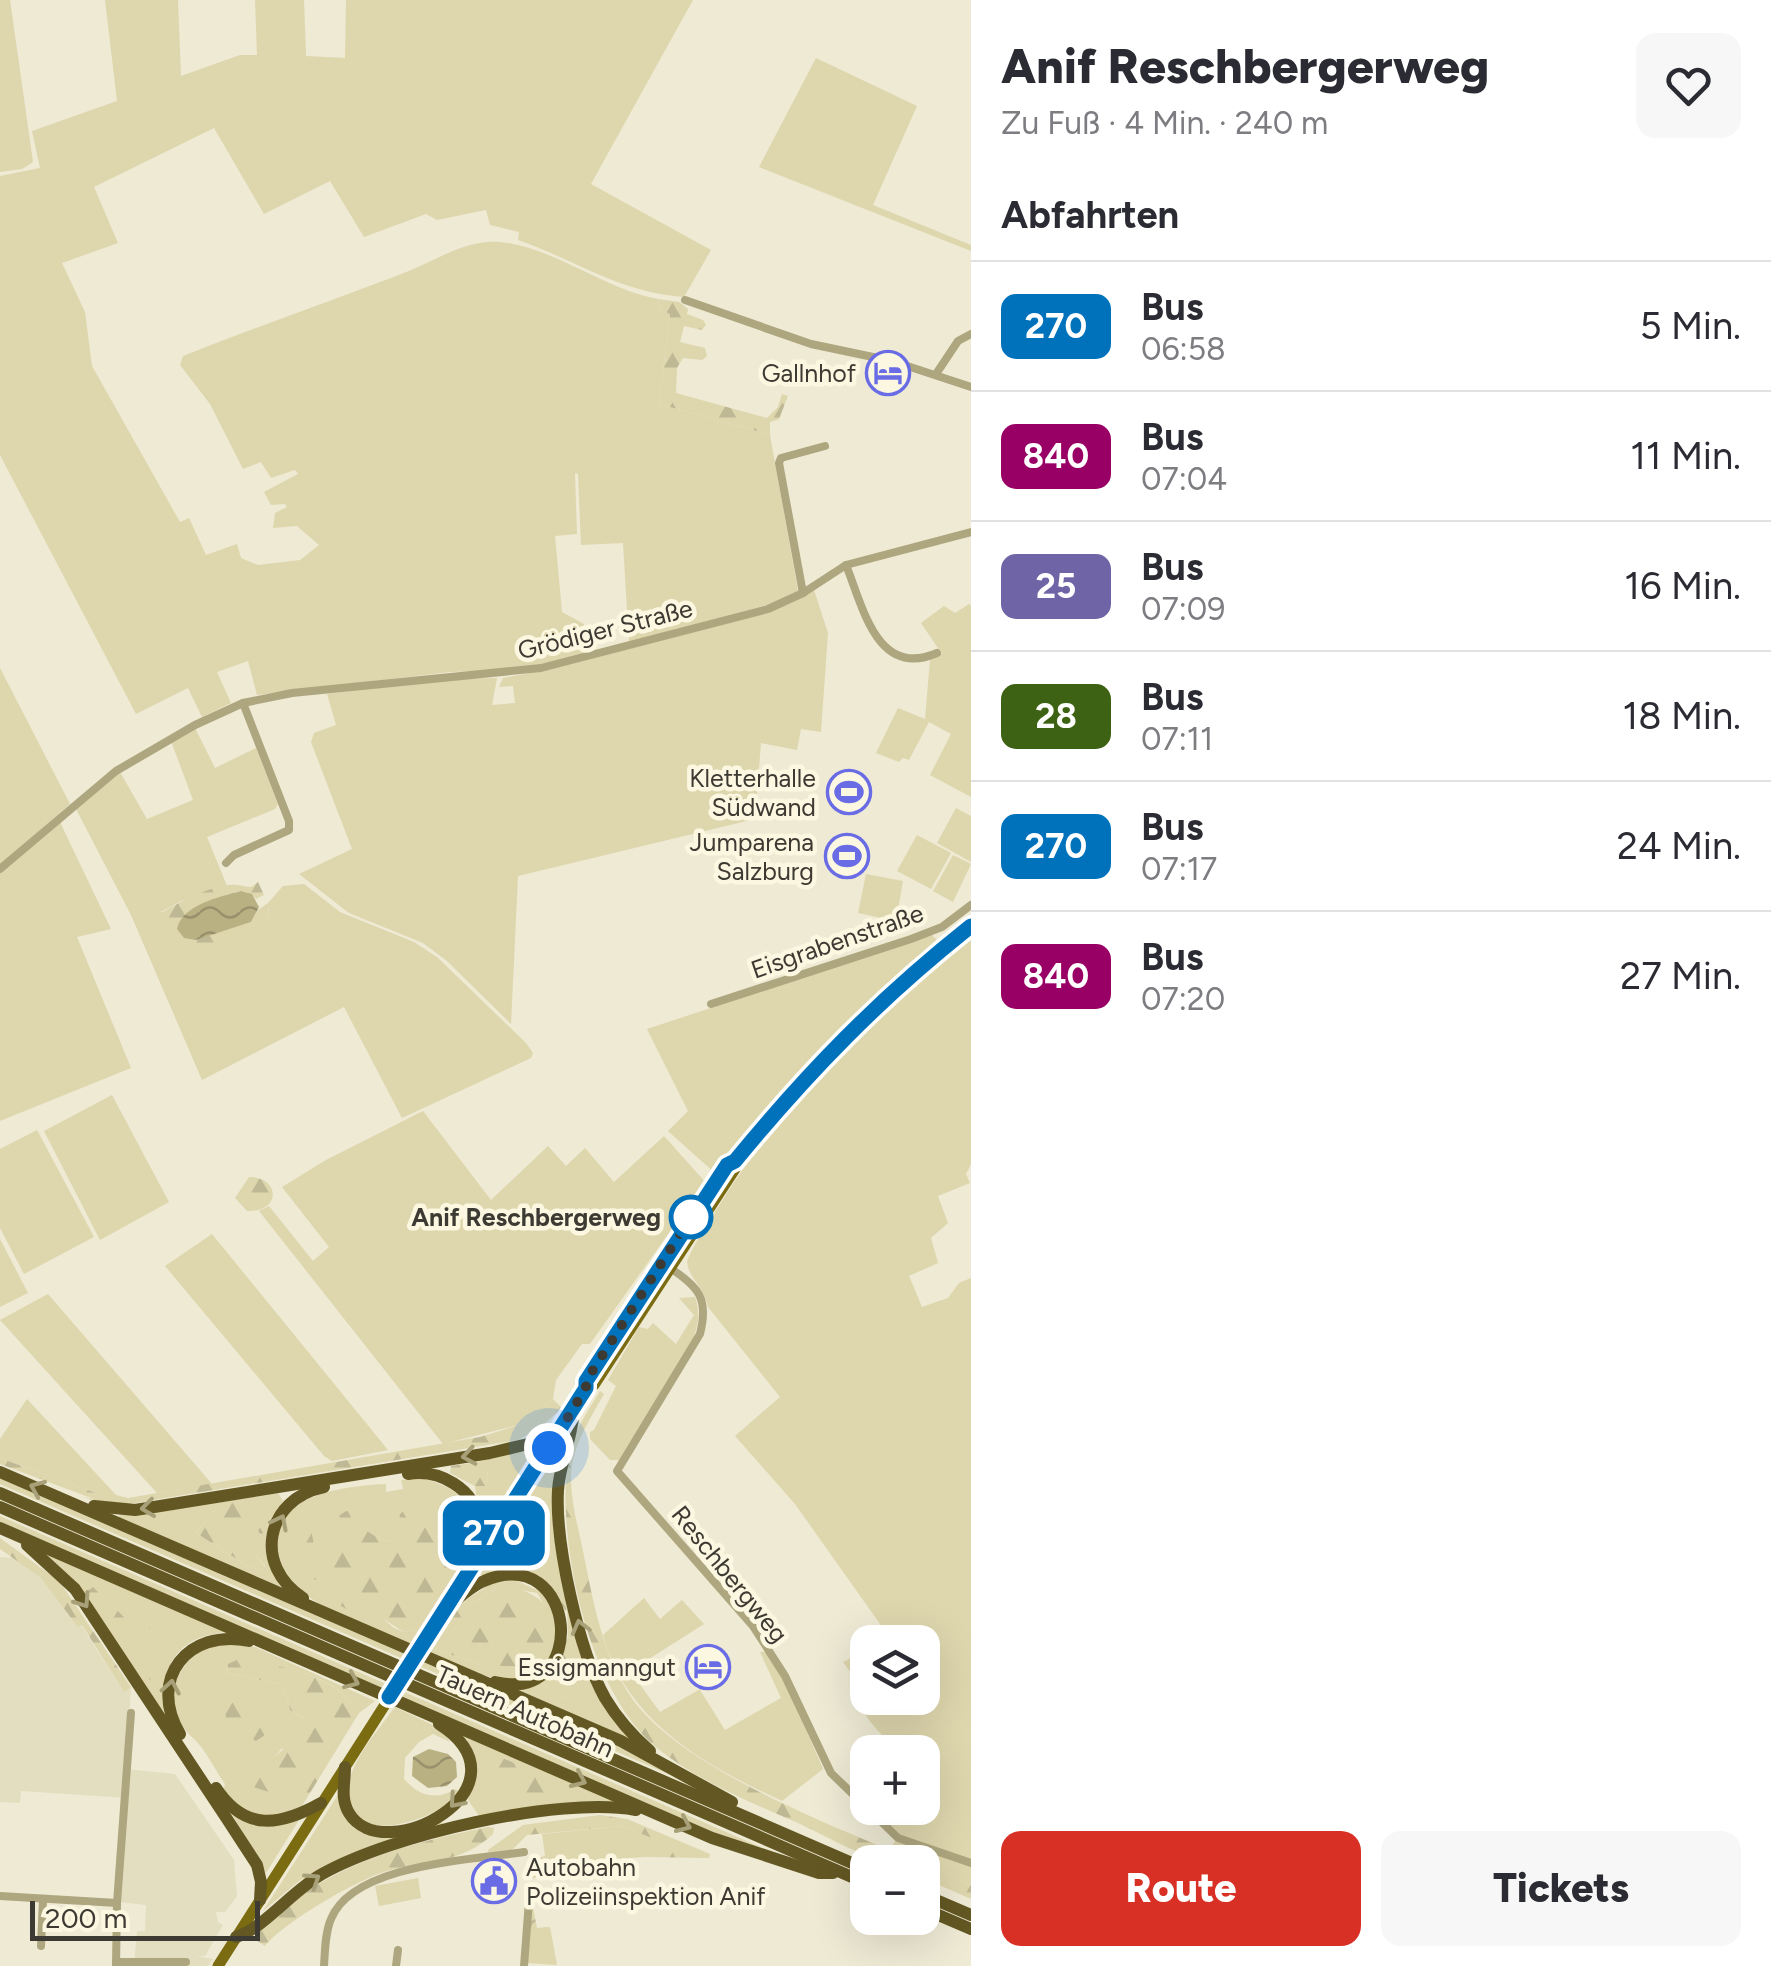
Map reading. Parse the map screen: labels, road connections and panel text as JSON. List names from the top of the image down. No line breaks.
{"streets":{"highway":["Tauern Autobahn"],"street":["Grödiger Straße","Eisgrabenstraße","Reschbergweg"]},"places":{"hotel":["Gallnhof","Essigmanngut"],"sports":["Kletterhalle Südwand","Jumparena Salzburg"],"other":["Anif Reschbergerweg"],"public building":["Autobahn Polizeiinspektion Anif"]},"lines":["bus line 270"],"scale_bar":"200 m","page":{"on_map":"270","heading":[["Anif Reschbergerweg","Zu Fuß · 4 Min. · 240 m"],"Abfahrten"],"list":[{"mark":"270","name":"Bus","note":"06:58","value":"5 Min."},{"mark":"840","name":"Bus","note":"07:04","value":"11 Min."},{"mark":"25","name":"Bus","note":"07:09","value":"16 Min."},{"mark":"28","name":"Bus","note":"07:11","value":"18 Min."},{"mark":"270","name":"Bus","note":"07:17","value":"24 Min."},{"mark":"840","name":"Bus","note":"07:20","value":"27 Min."}],"map_buttons":["+","−"],"buttons":["Route","Tickets"],"scale":"200 m"}}
